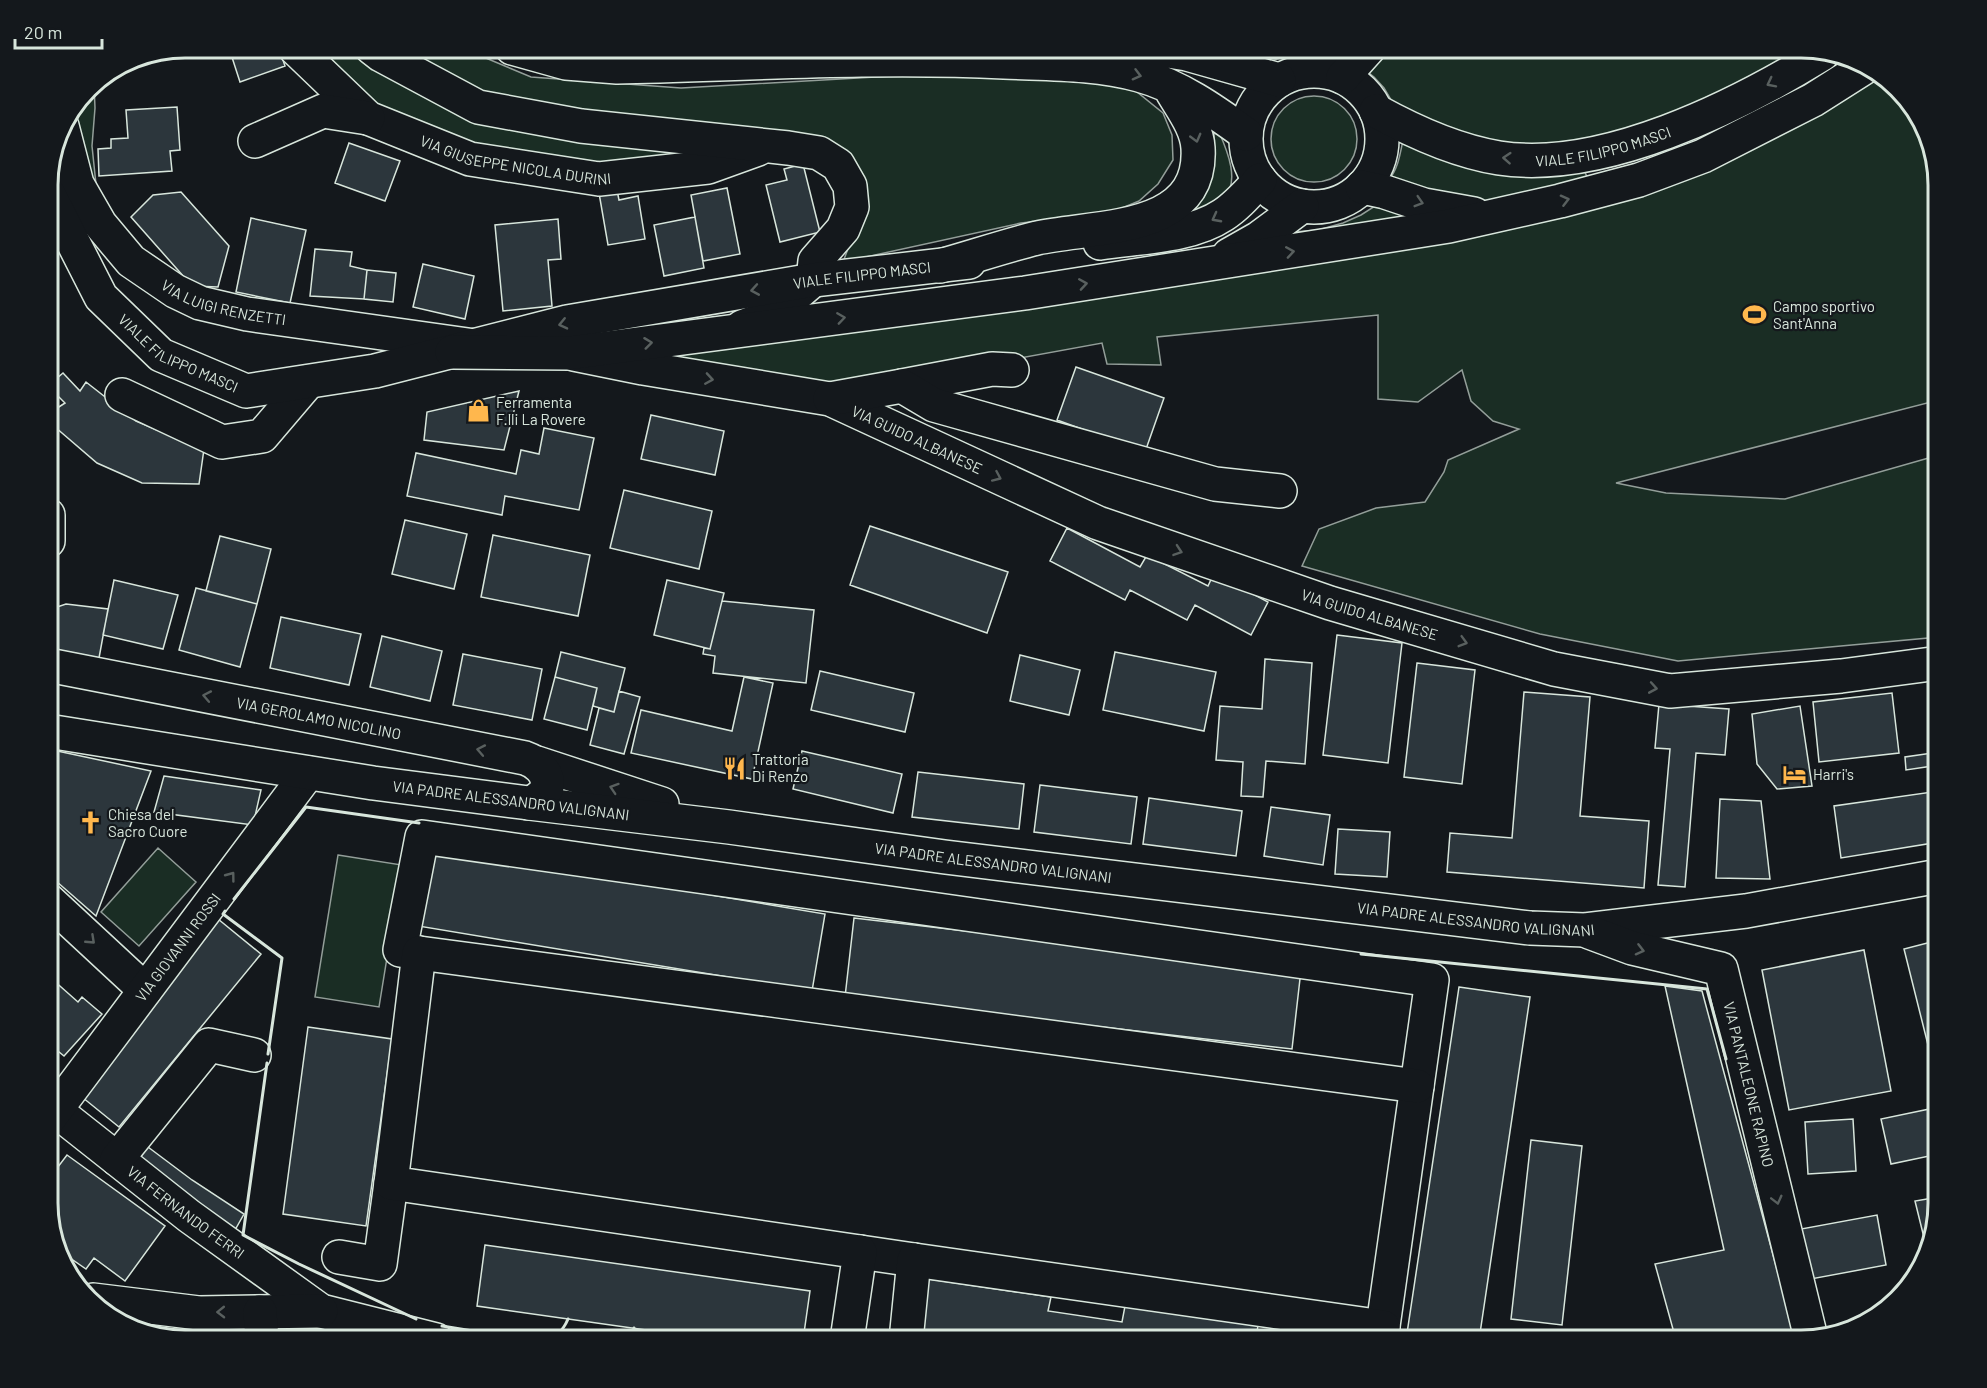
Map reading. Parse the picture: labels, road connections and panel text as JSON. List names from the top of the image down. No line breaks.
{"streets":{"main road":["VIALE FILIPPO MASCI","VIA GIUSEPPE NICOLA DURINI","VIA LUIGI RENZETTI","VIA GUIDO ALBANESE","VIA GEROLAMO NICOLINO","VIA PADRE ALESSANDRO VALIGNANI","VIA GIOVANNI ROSSI","VIA PANTALEONE RAPINO","VIA FERNANDO FERRI"]},"crossings":[["VIALE FILIPPO MASCI","VIA GIUSEPPE NICOLA DURINI"],["VIALE FILIPPO MASCI","VIA LUIGI RENZETTI"],["VIALE FILIPPO MASCI","VIA GUIDO ALBANESE"],["VIA GEROLAMO NICOLINO","VIA PADRE ALESSANDRO VALIGNANI"],["VIA PADRE ALESSANDRO VALIGNANI","VIA GIOVANNI ROSSI"],["VIA PADRE ALESSANDRO VALIGNANI","VIA PANTALEONE RAPINO"]],"one_way":["VIA GIOVANNI ROSSI","VIA PANTALEONE RAPINO"],"places":{"sports":["Campo sportivo Sant'Anna"],"shop":["Ferramenta F.lli La Rovere"],"restaurant":["Trattoria Di Renzo"],"hotel":["Harri's"],"church":["Chiesa del Sacro Cuore"]},"scale_bar":"20 m"}
